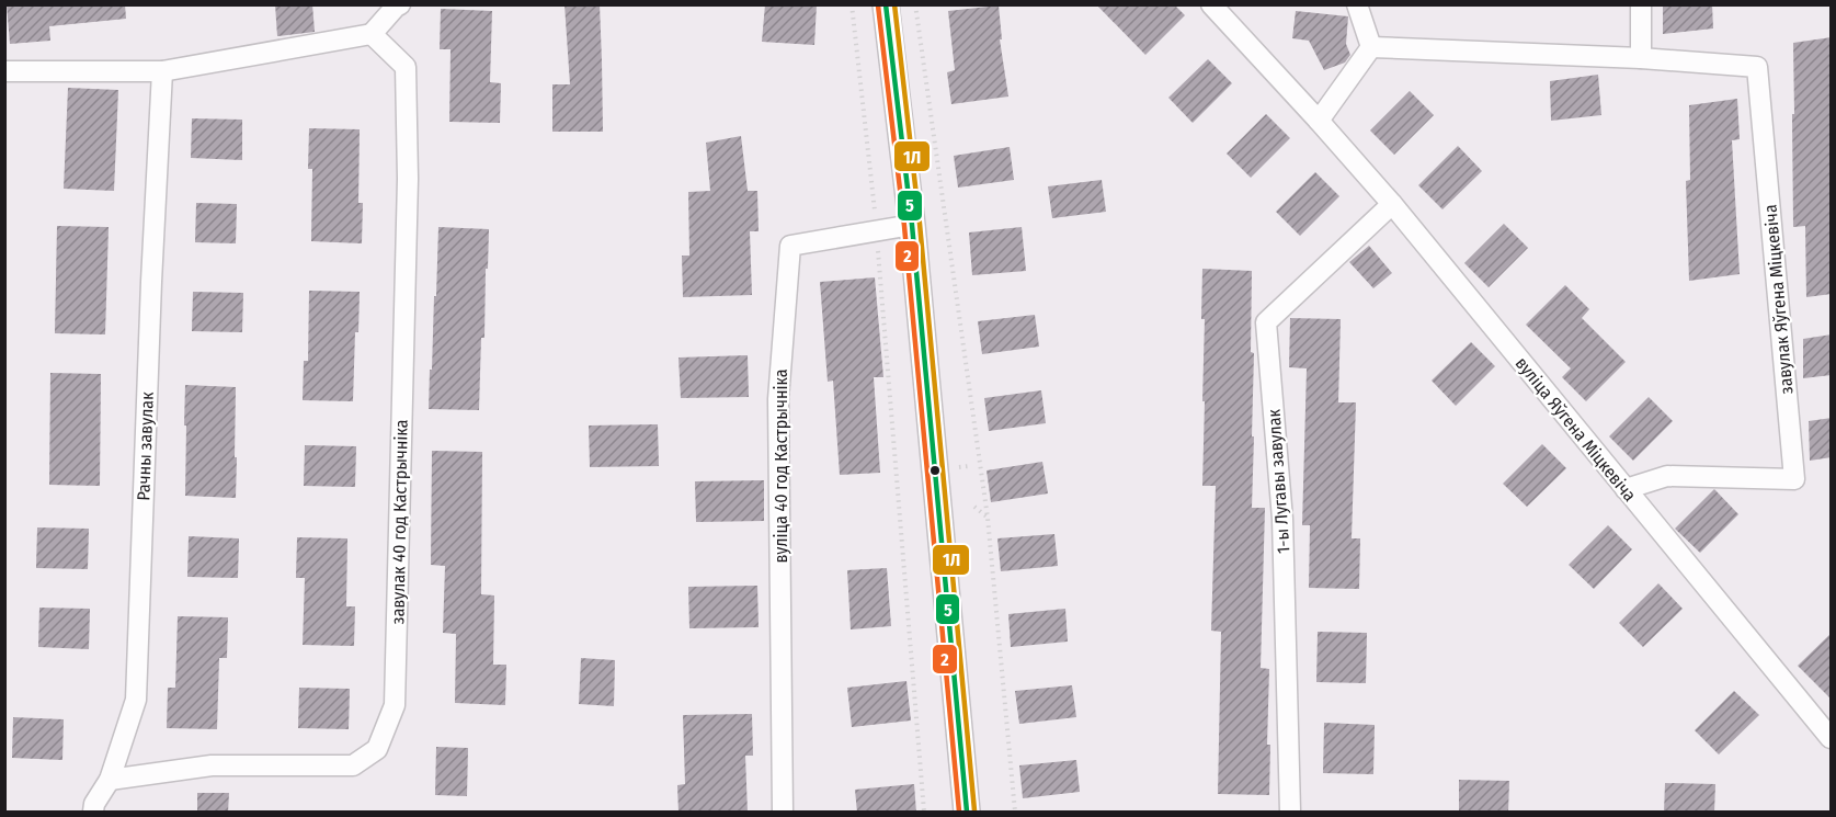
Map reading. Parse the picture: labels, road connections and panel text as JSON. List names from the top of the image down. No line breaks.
{"streets":{"street":["завулак Яўгена Міцкевіча","вуліца Яўгена Міцкевіча","Рачны завулак","вуліца 40 год Кастрычніка","1-ы Лугавы завулак","завулак 40 год Кастрычніка"]},"crossings":[["завулак Яўгена Міцкевіча","вуліца Яўгена Міцкевіча"],["вуліца Яўгена Міцкевіча","1-ы Лугавы завулак"],["Рачны завулак","завулак 40 год Кастрычніка"]],"lines":["transit line 5","transit line 1Л","transit line 2"]}
